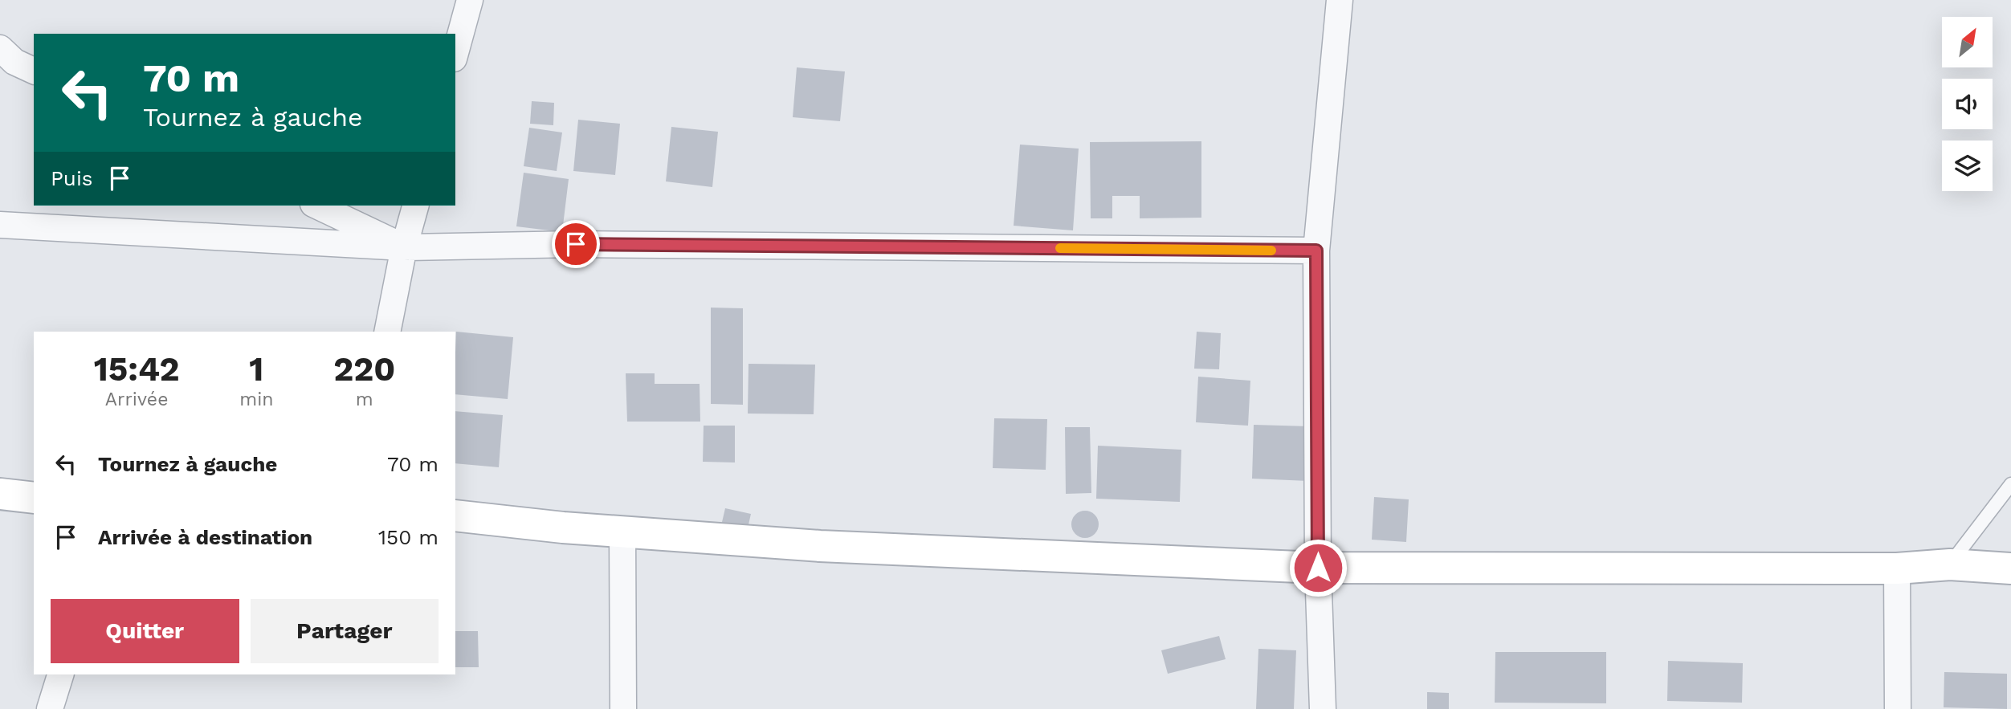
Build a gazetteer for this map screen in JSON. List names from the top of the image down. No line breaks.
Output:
{"north":"top right","page":{"turn":["70 m","Tournez à gauche"],"then":"Puis","eta":["15:42","Arrivée","1","min","220","m"],"list":[{"name":"Tournez à gauche","value":"70 m"},{"name":"Arrivée à destination","value":"150 m"}],"buttons":["Quitter","Partager"]}}
